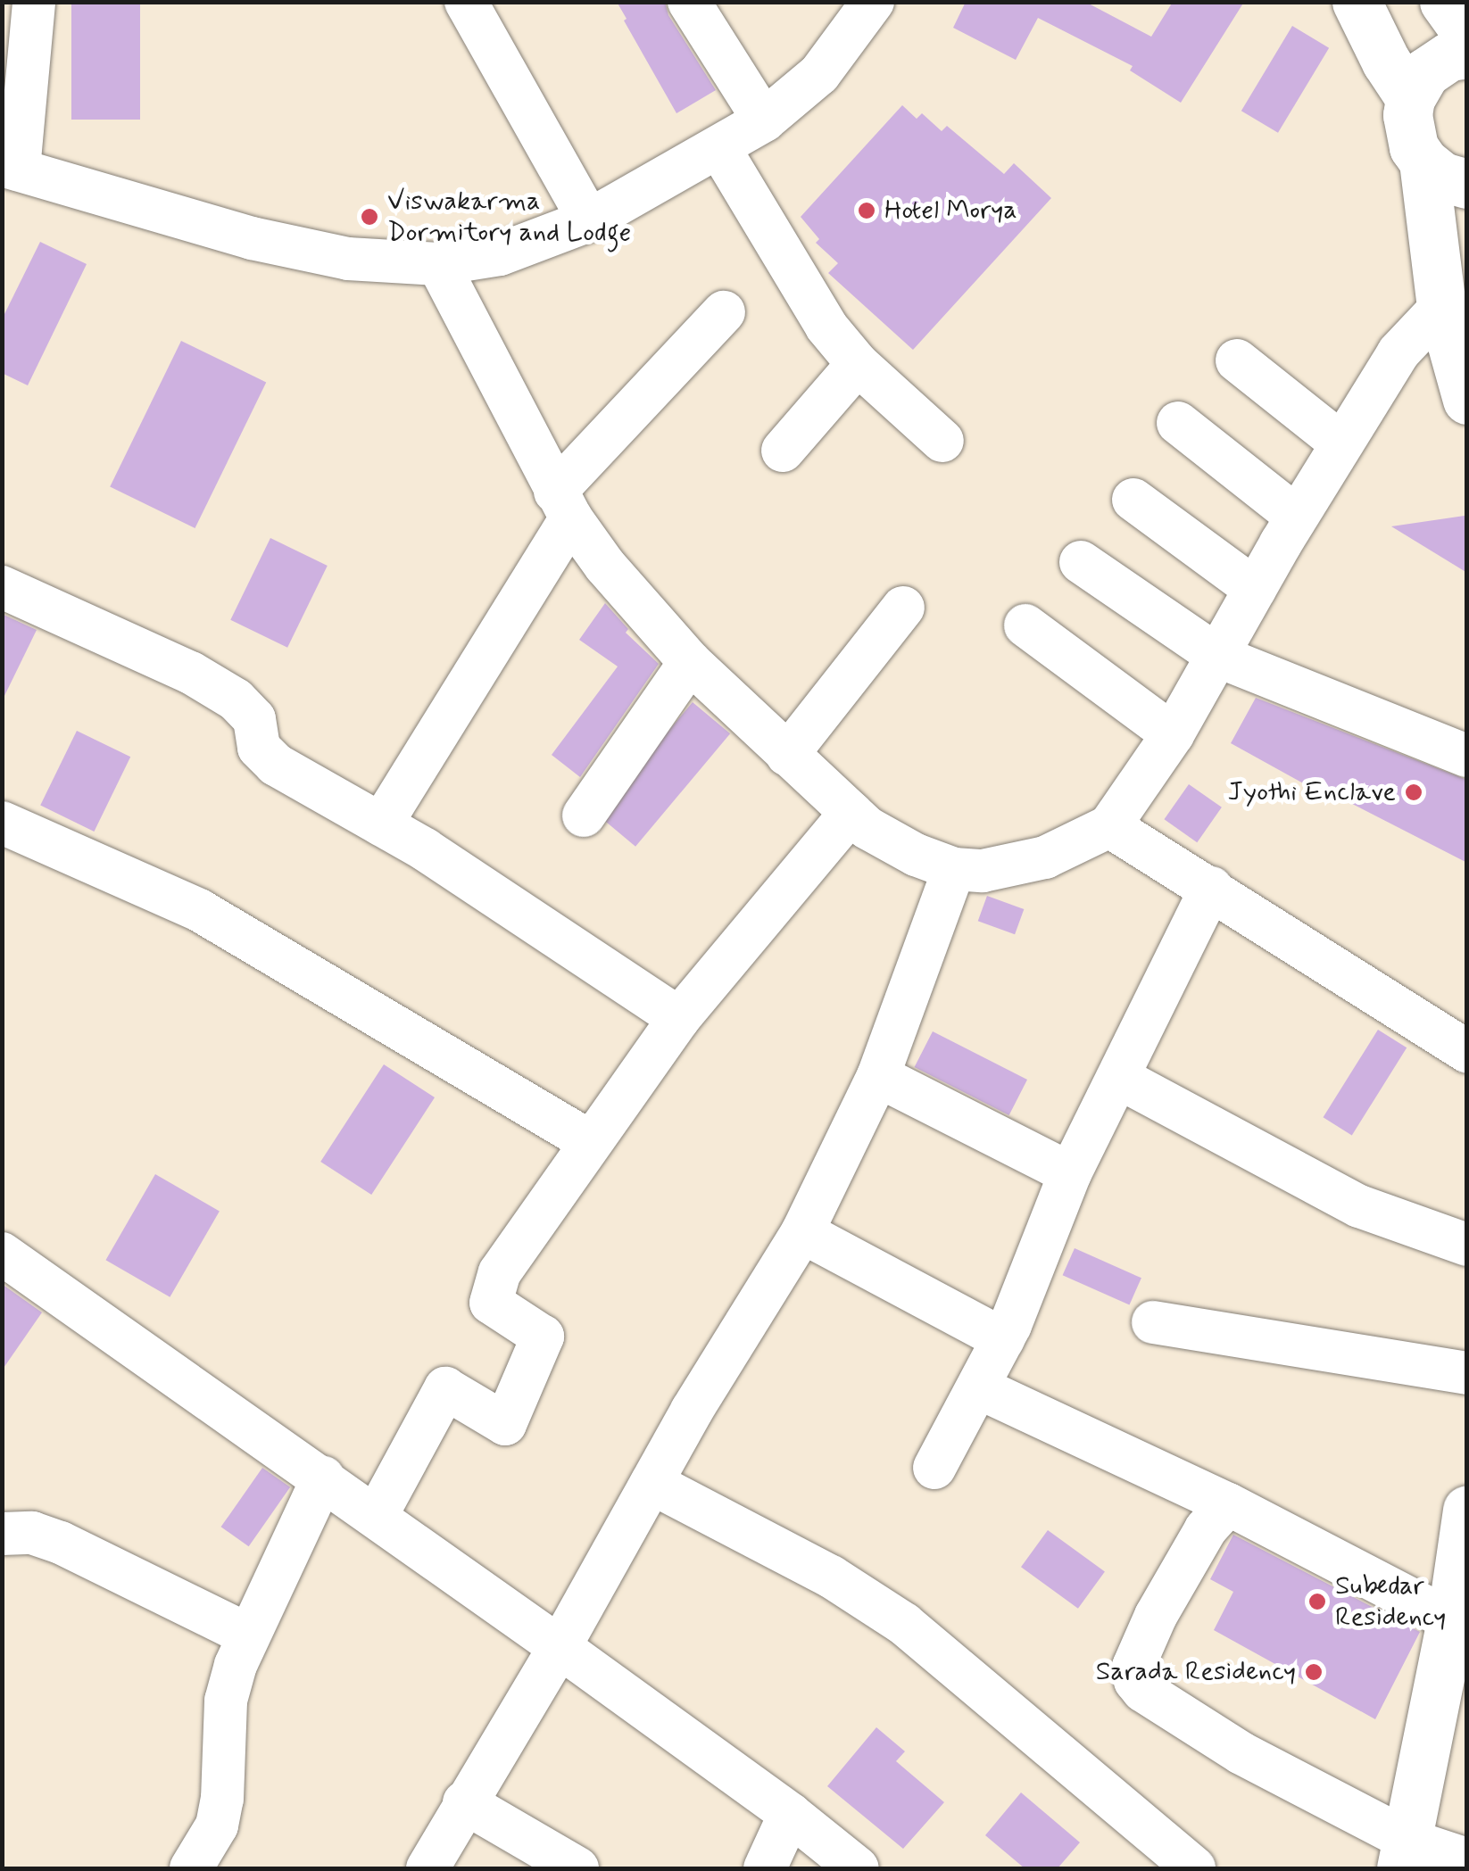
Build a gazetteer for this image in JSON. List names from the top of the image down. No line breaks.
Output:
{"places":["Hotel Morya","Viswakarma Dormitory and Lodge","Jyothi Enclave","Subedar Residency","Sarada Residency"]}
